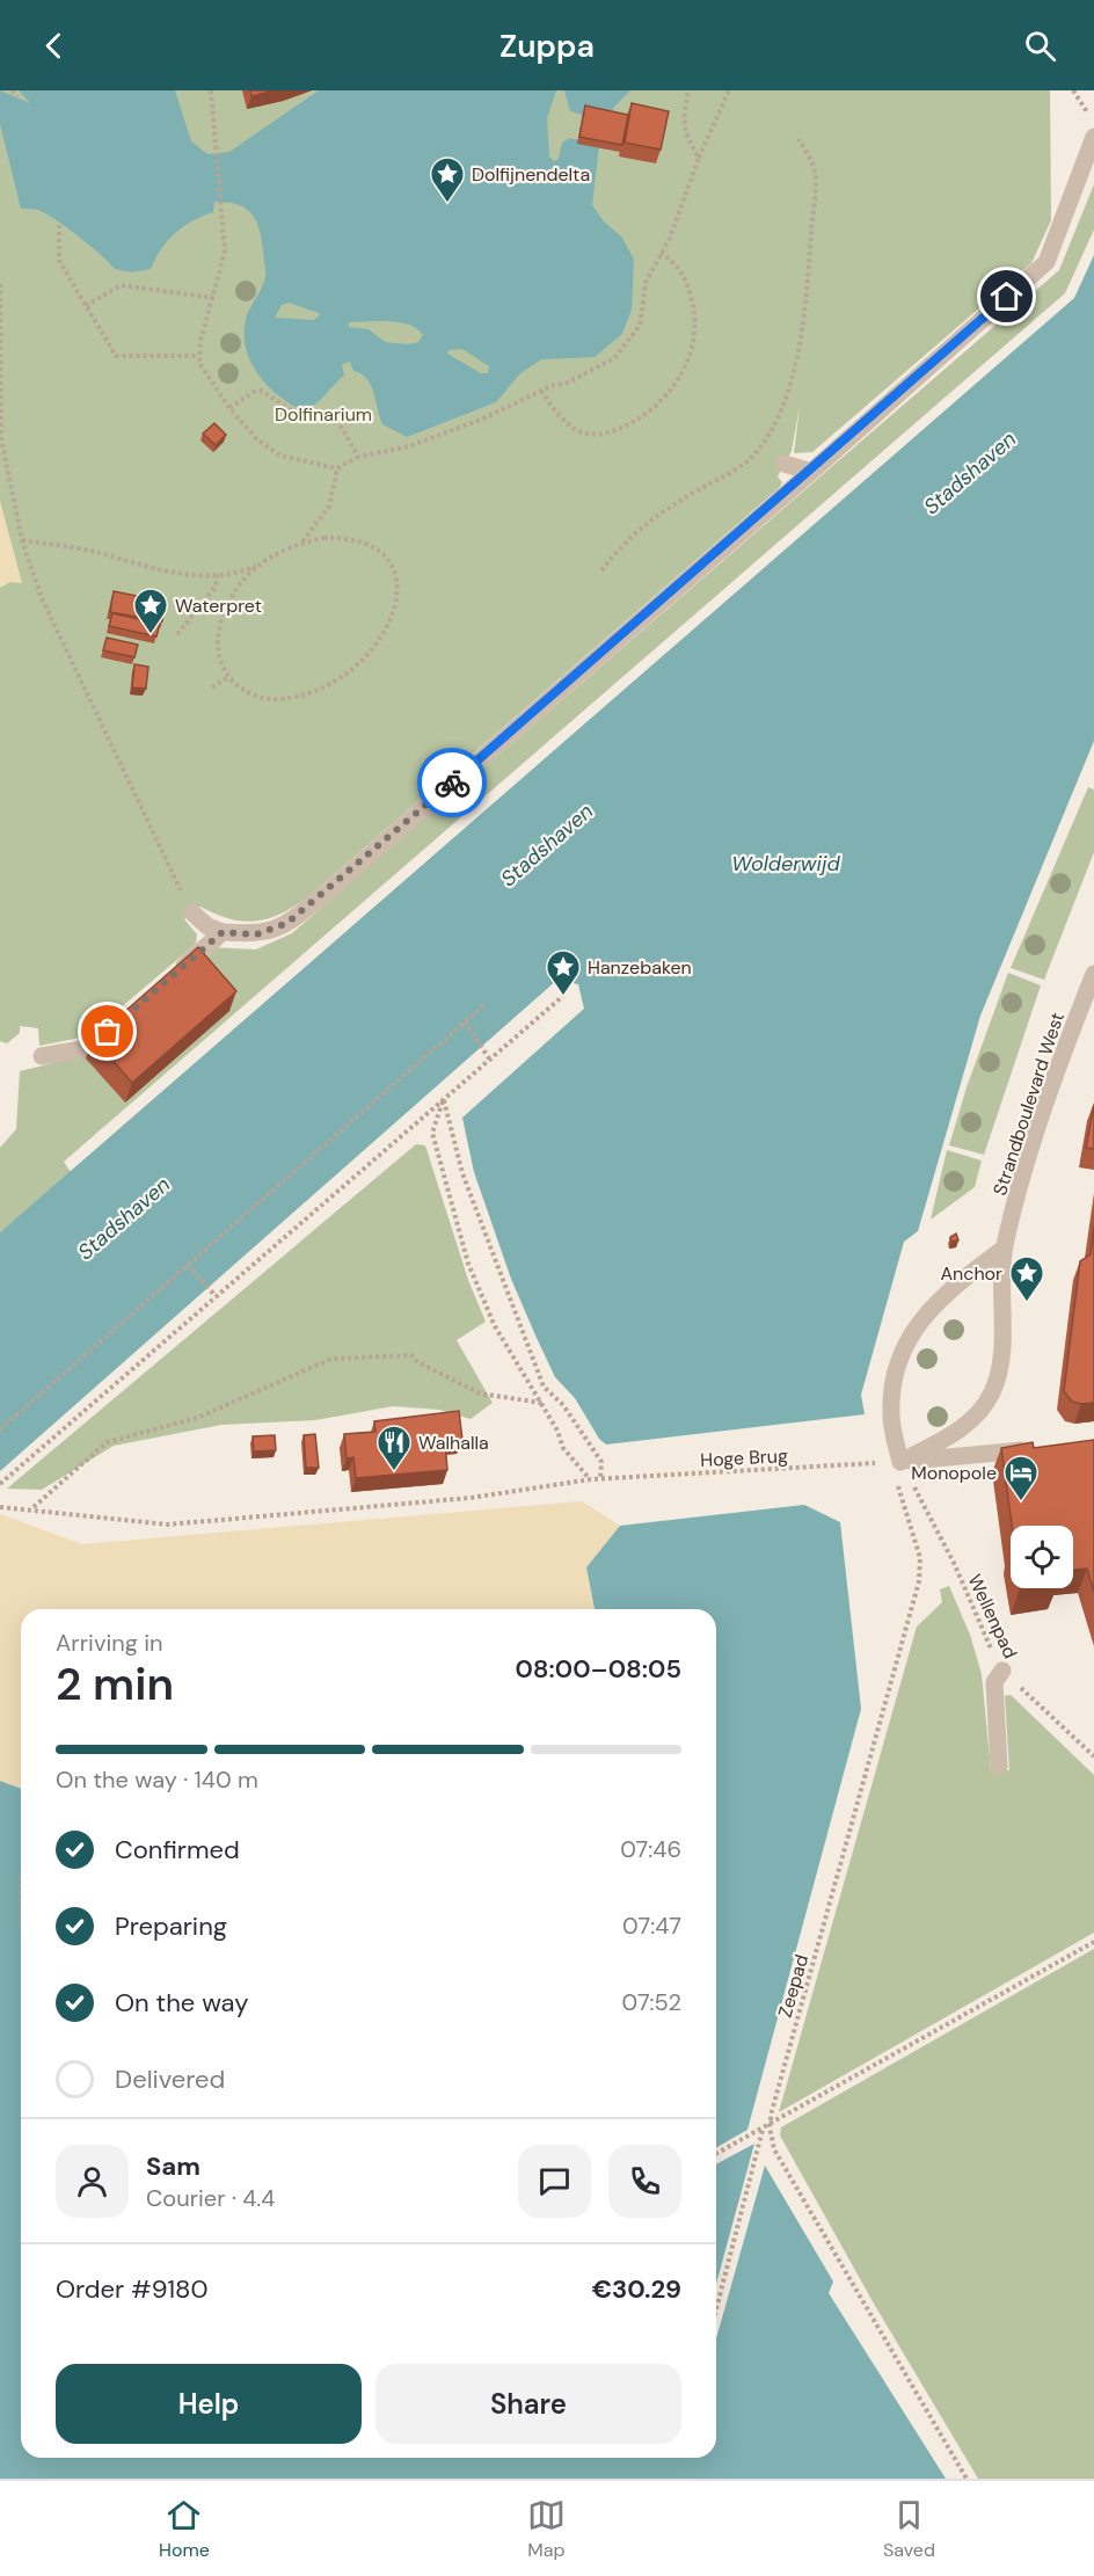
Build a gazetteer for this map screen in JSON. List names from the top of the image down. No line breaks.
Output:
{"streets":{"street":["Strandboulevard West"],"path":["Hoge Brug","Wellenpad","Zeepad"]},"crossings":[["Strandboulevard West","Wellenpad"],["Strandboulevard West","Zeepad"],["Wellenpad","Zeepad"]],"water":["Stadshaven","Wolderwijd"],"parks":["Dolfinarium"],"places":{"place":["Dolfijnendelta","Waterpret","Hanzebaken","Anchor"],"restaurant":["Walhalla"],"hotel":["Monopole"]},"page":{"header":"Zuppa","heading":["2 min","Arriving in","08:00–08:05"],"panel":["Sam","Courier · 4.4","Order #9180","€30.29"],"bar":"On the way · 140 m","list":[["Confirmed","07:46"],["Preparing","07:47"],["On the way","07:52"],"Delivered"],"buttons":["Help","Share"],"tabs":["Home","Map","Saved"]}}
